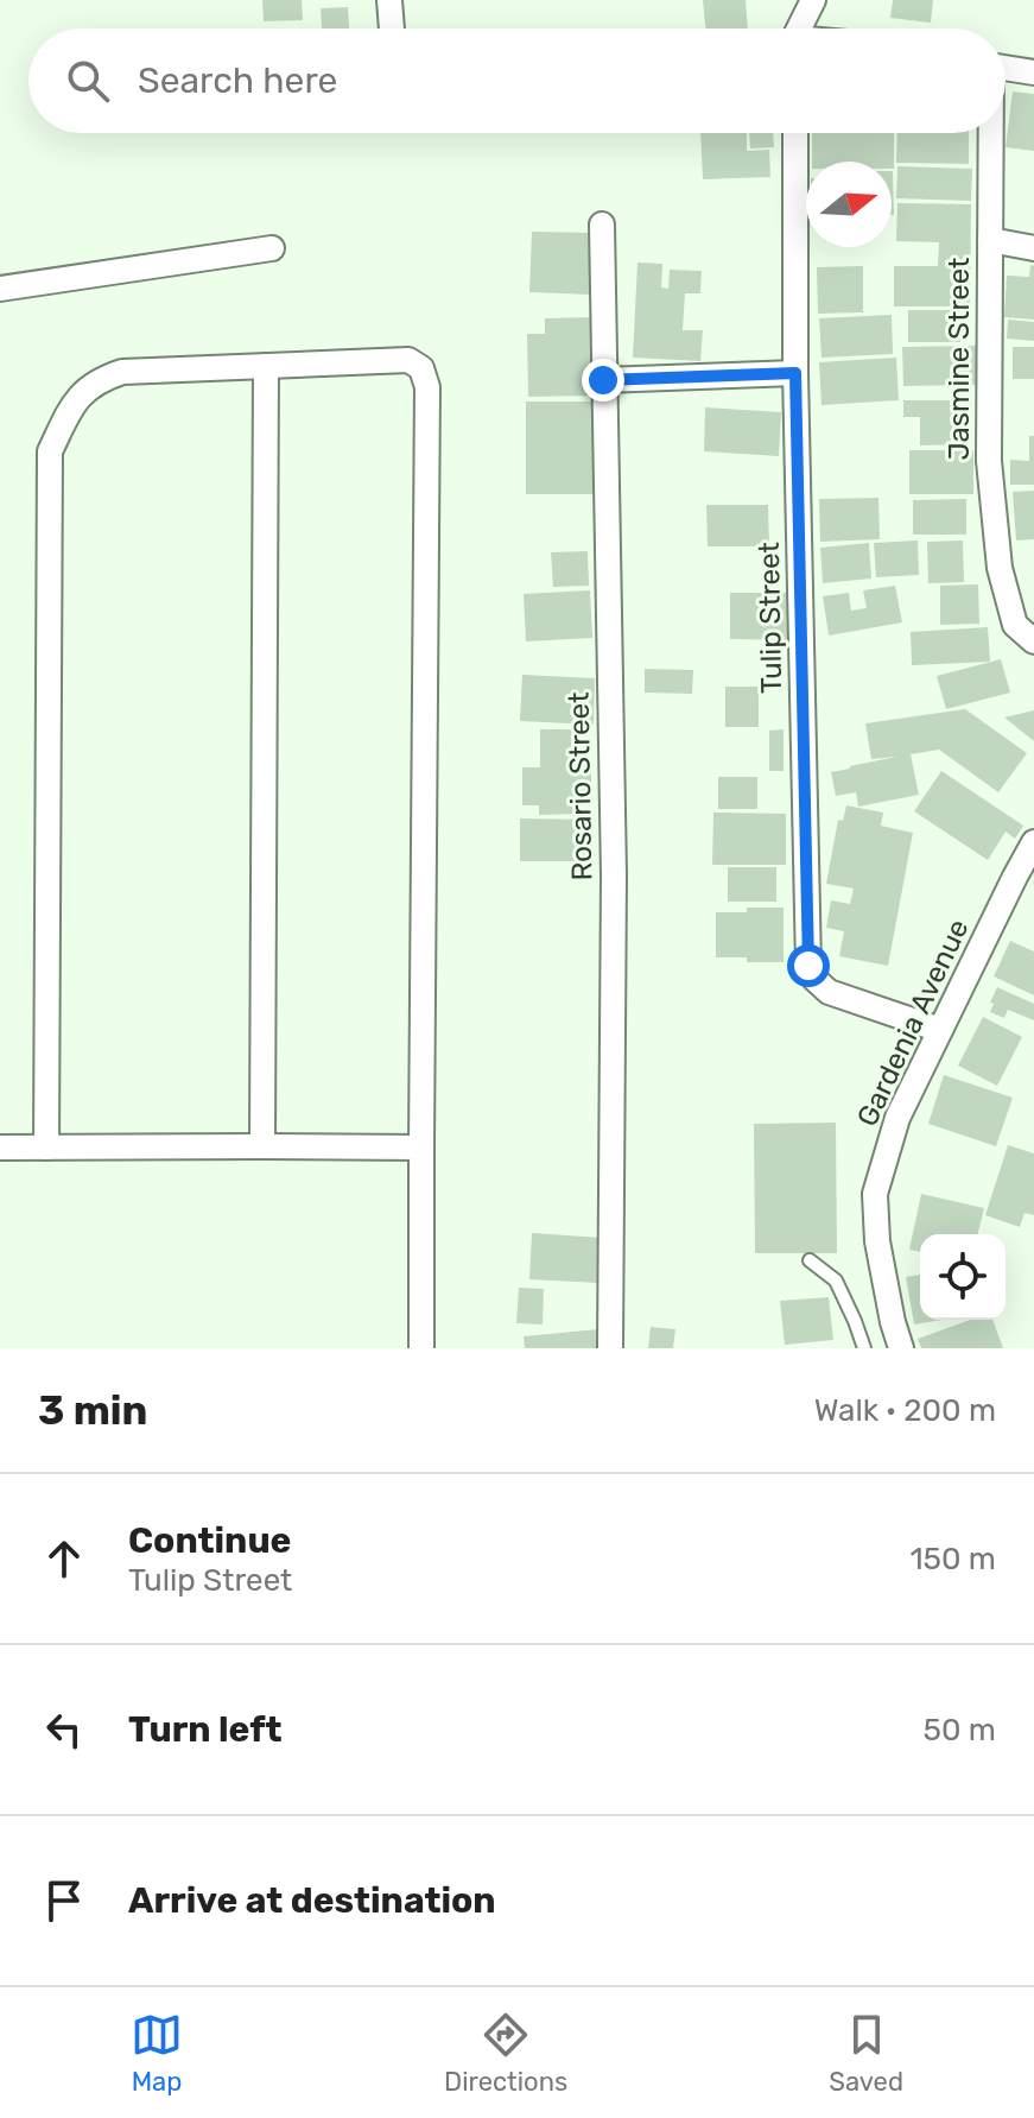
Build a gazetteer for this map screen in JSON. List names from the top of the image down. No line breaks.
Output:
{"streets":{"street":["Jasmine Street","Tulip Street","Rosario Street","Gardenia Avenue"]},"crossings":[["Tulip Street","Gardenia Avenue"]],"north":"right","page":{"search":"Search here","heading":["3 min","Walk · 200 m"],"list":[["Continue","Tulip Street","150 m"],["Turn left","50 m"],"Arrive at destination"],"nav":["Map","Directions","Saved"]}}
